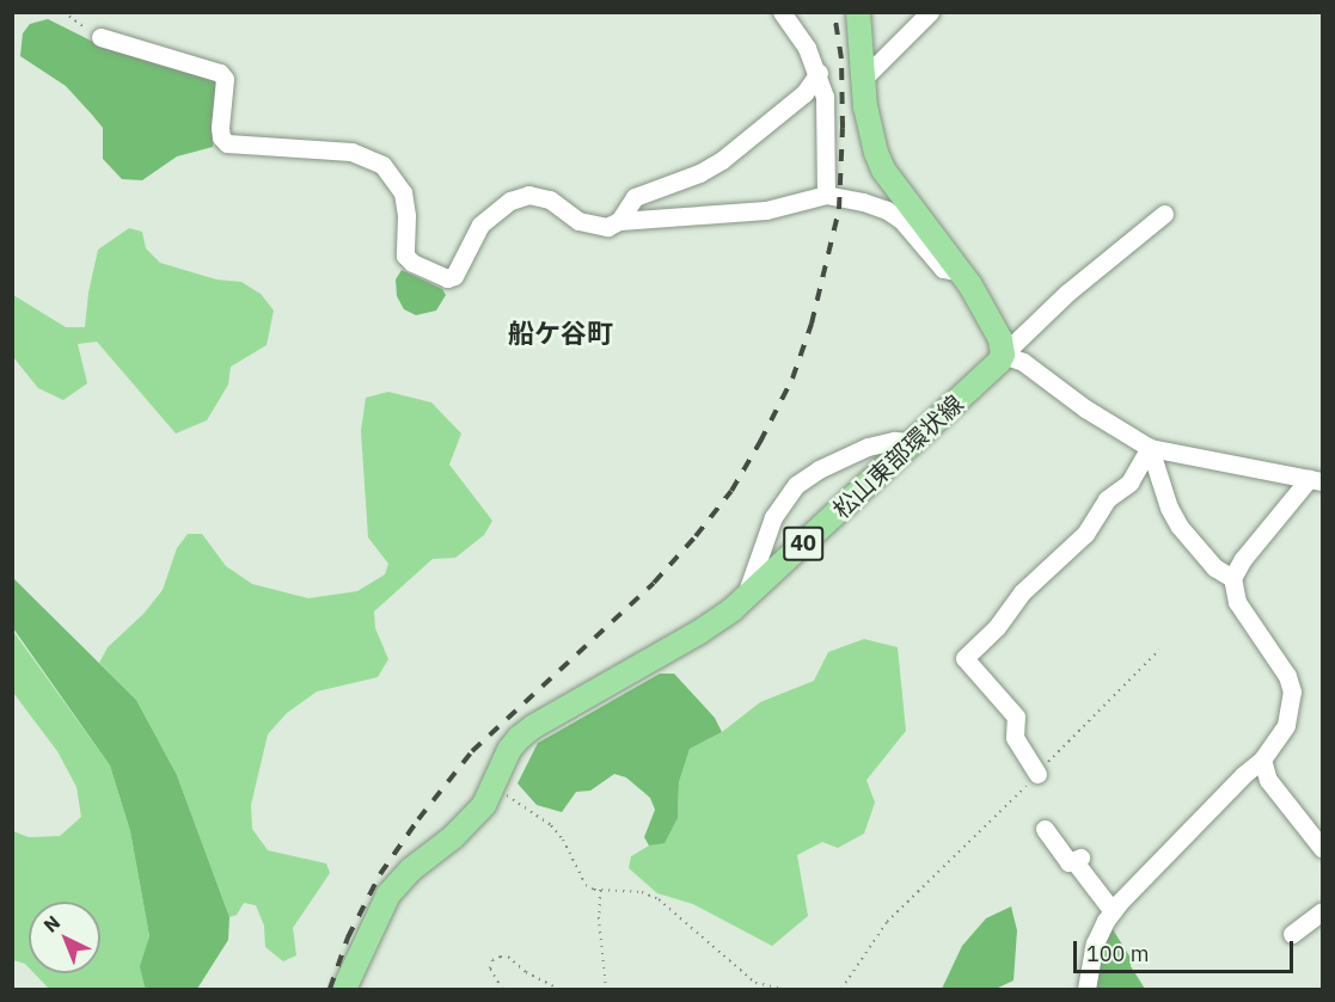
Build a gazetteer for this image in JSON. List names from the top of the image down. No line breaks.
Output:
{"streets":{"main road":["松山東部環状線","40"]},"districts":["船ケ谷町"],"scale_bar":"100 m","north":"top left"}
